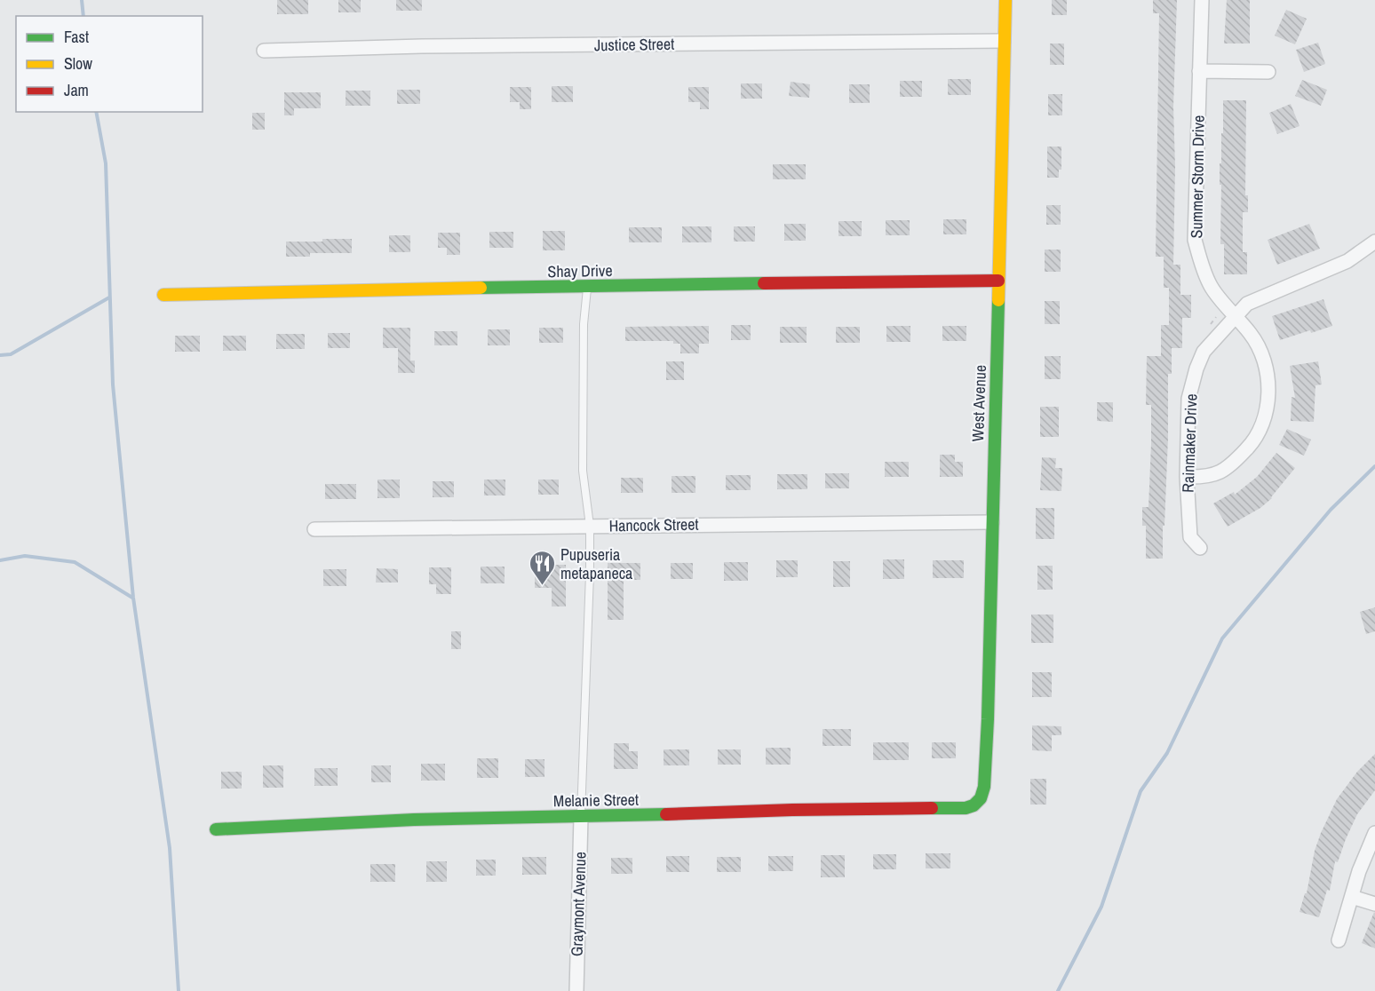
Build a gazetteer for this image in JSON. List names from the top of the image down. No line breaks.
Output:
{"streets":{"street":["Justice Street","Summer Storm Drive","Shay Drive","West Avenue","Rainmaker Drive","Hancock Street","Melanie Street","Graymont Avenue"]},"crossings":[["Justice Street","West Avenue"],["Summer Storm Drive","Rainmaker Drive"],["Shay Drive","West Avenue"],["West Avenue","Hancock Street"],["West Avenue","Melanie Street"],["Melanie Street","Graymont Avenue"]],"places":{"restaurant":["Pupuseria metapaneca"]},"legend":["Fast","Slow","Jam"]}
